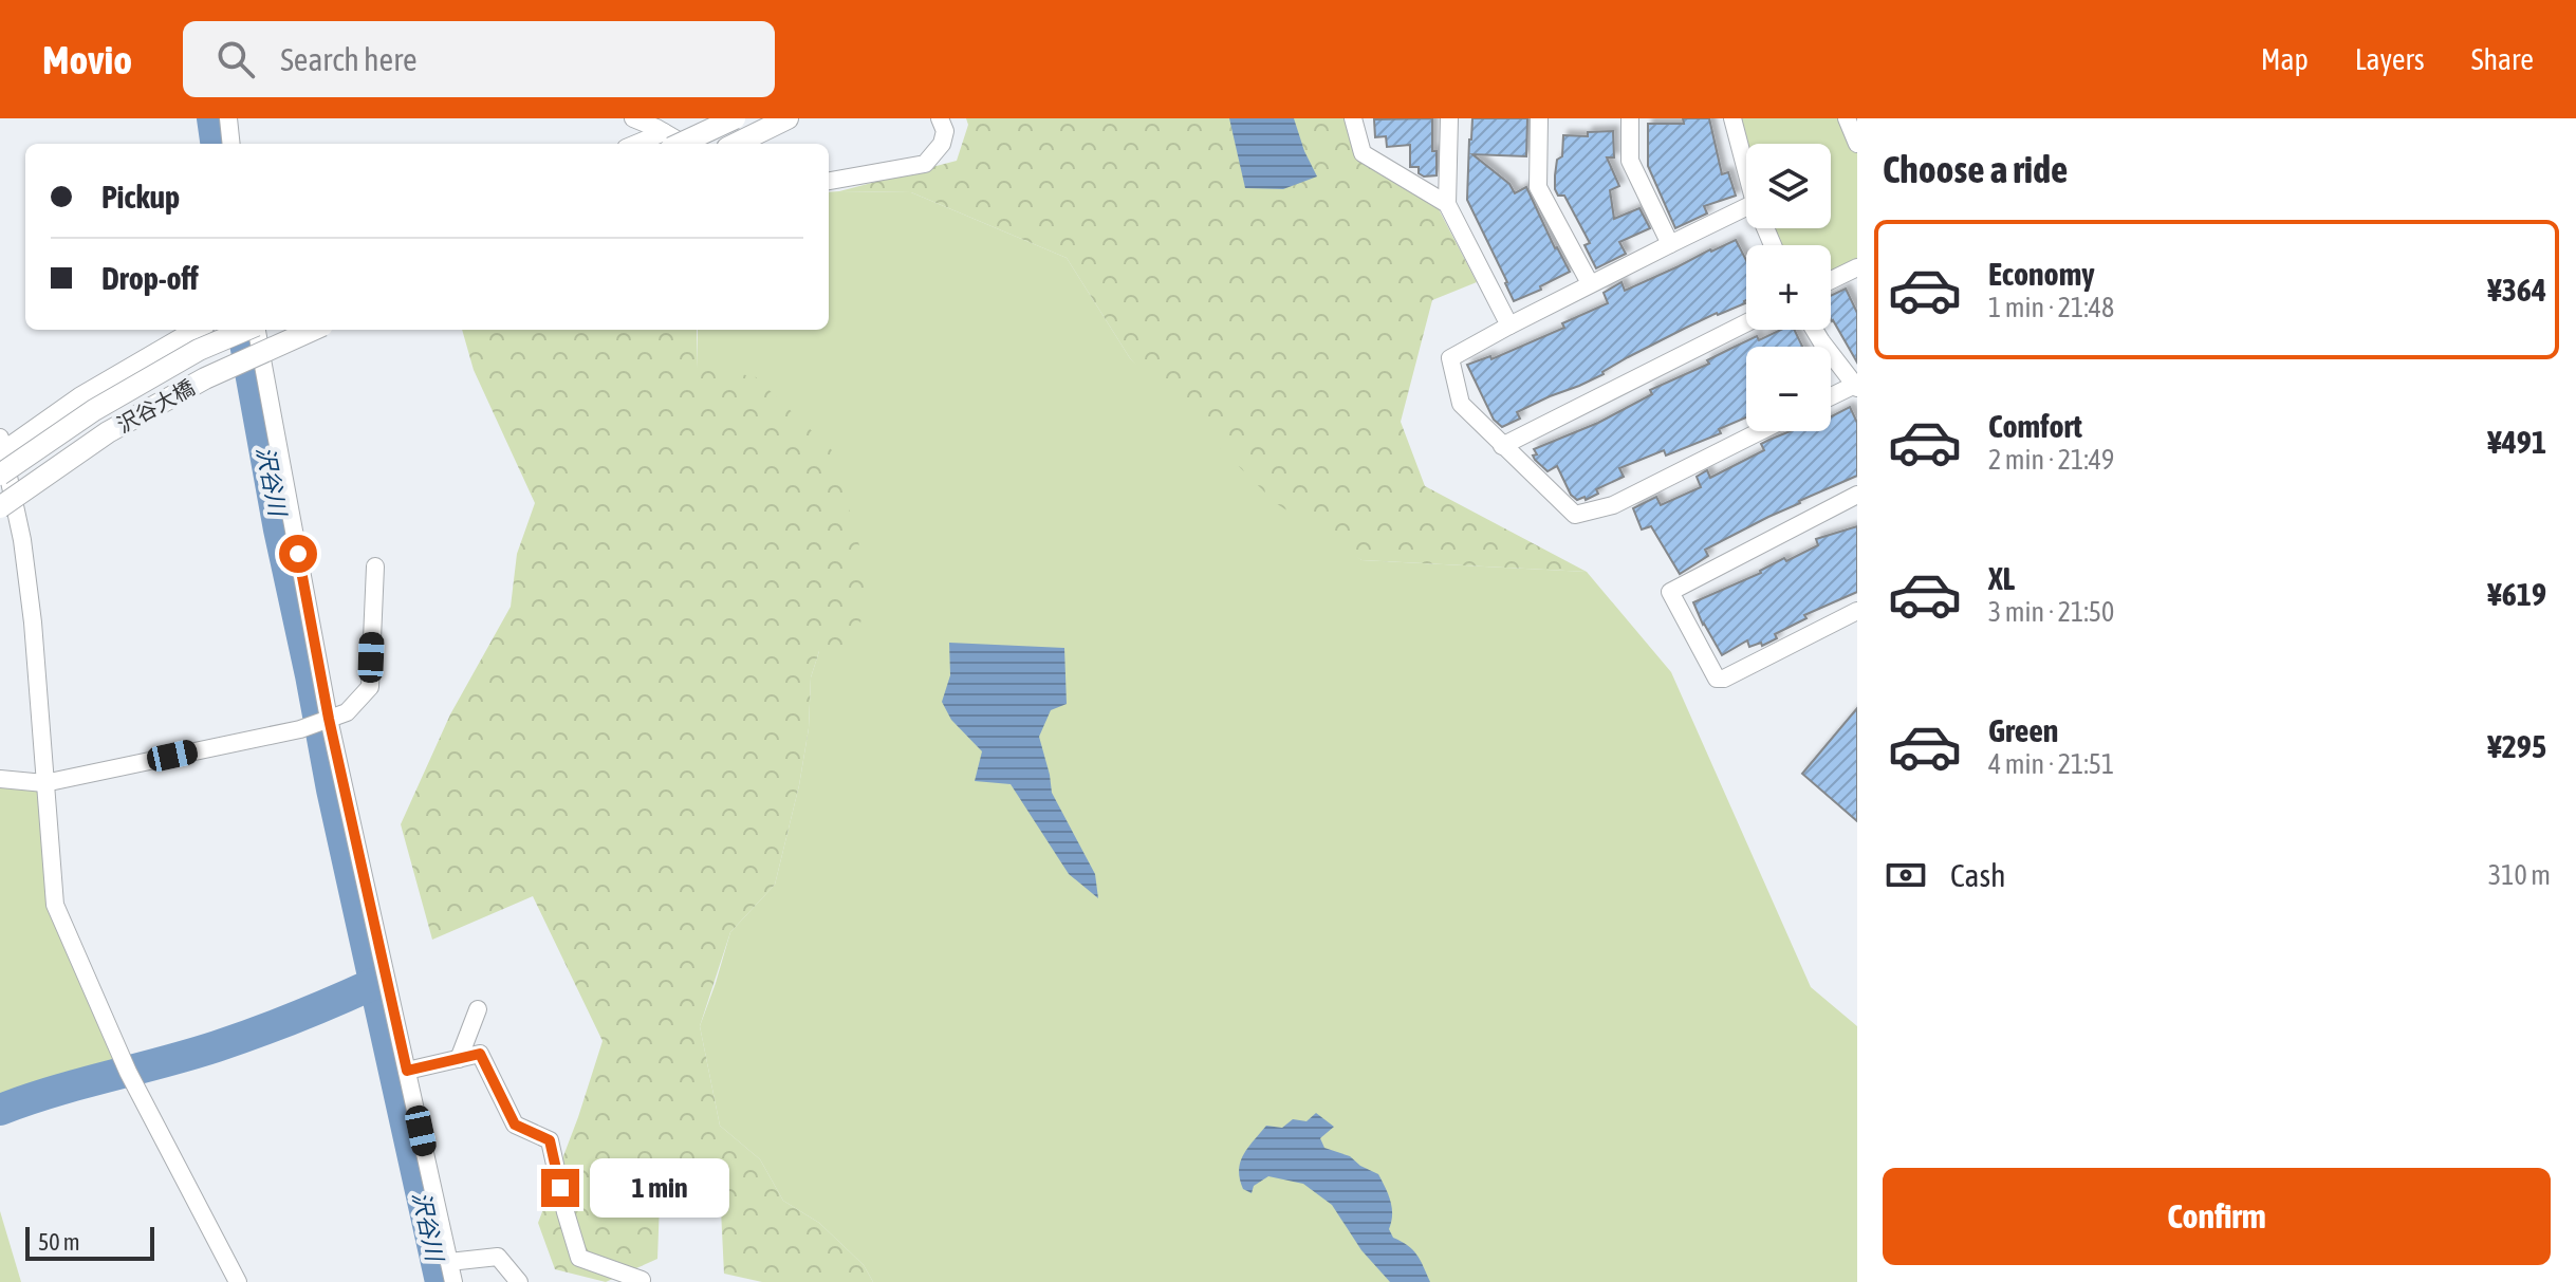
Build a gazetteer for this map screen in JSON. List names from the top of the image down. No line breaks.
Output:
{"streets":{"street":["沢谷大橋"]},"water":["沢谷川"],"scale_bar":"50 m","page":{"header":"Movio","search":"Search here","nav":["Map","Layers","Share"],"heading":"Choose a ride","map_buttons":["+","−"],"banner":["Pickup","Drop-off"],"list":[{"name":"Economy","note":"1 min · 21:48","value":"¥364"},{"name":"Comfort","note":"2 min · 21:49","value":"¥491"},{"name":"XL","note":"3 min · 21:50","value":"¥619"},{"name":"Green","note":"4 min · 21:51","value":"¥295"}],"pay":["Cash","310 m"],"buttons":"Confirm","bubble":"1 min","scale":"50 m"}}
